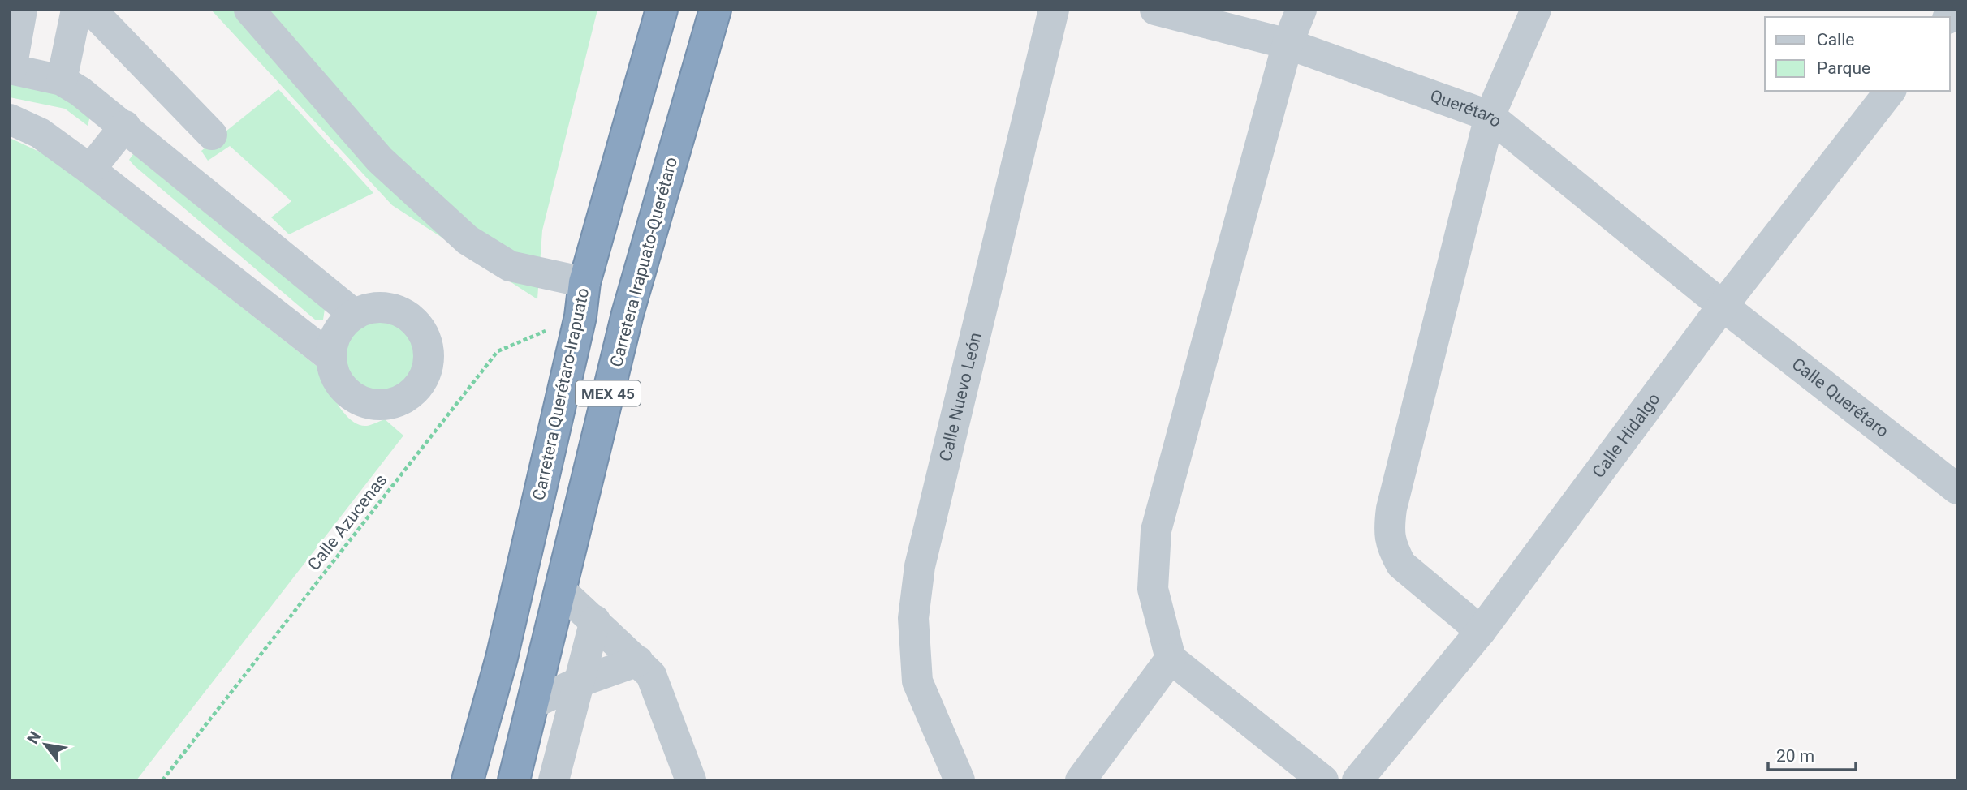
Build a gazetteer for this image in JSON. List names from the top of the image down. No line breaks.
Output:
{"streets":{"highway":["Carretera Irapuato-Querétaro","MEX 45","Carretera Querétaro-Irapuato"],"street":["Querétaro","Calle Nuevo León","Calle Querétaro","Calle Hidalgo"],"path":["Calle Azucenas"]},"crossings":[["Querétaro","Calle Querétaro"],["Querétaro","Calle Hidalgo"],["Carretera Querétaro-Irapuato","Calle Azucenas"],["Calle Querétaro","Calle Hidalgo"]],"legend":["Calle","Parque"],"scale_bar":"20 m","north":"top left"}
